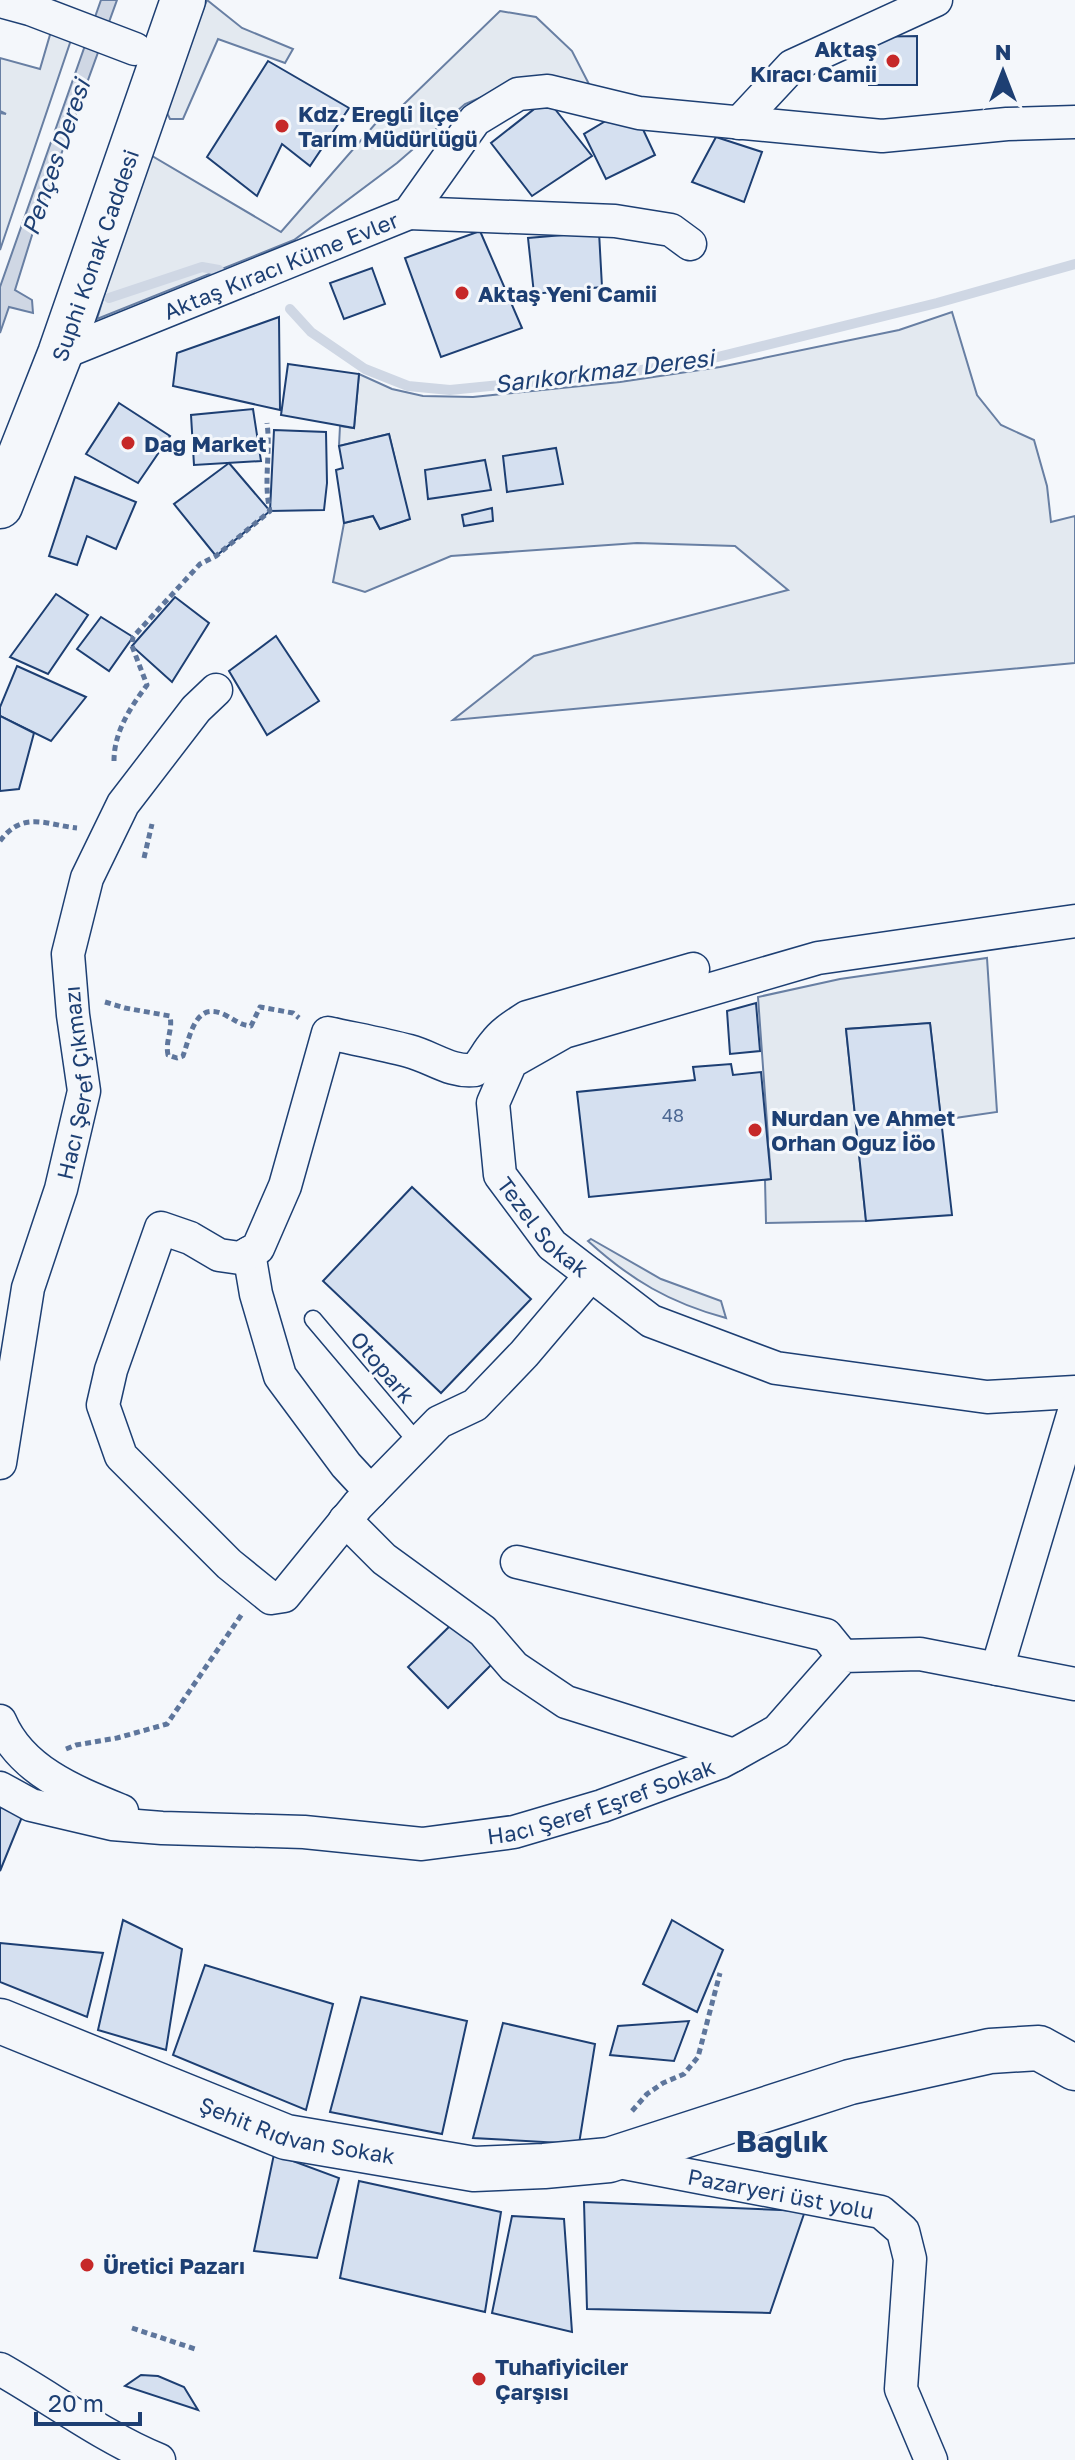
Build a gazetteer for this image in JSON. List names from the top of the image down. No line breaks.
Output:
{"streets":{"street":["Suphi Konak Caddesi","Aktaş Kıracı Küme Evler","Hacı Şeref Çıkmazı","Tezel Sokak","Hacı Şeref Eşref Sokak","Şehit Rıdvan Sokak","Pazaryeri üst yolu"],"lane":["Otopark"]},"crossings":[["Suphi Konak Caddesi","Aktaş Kıracı Küme Evler"],["Şehit Rıdvan Sokak","Pazaryeri üst yolu"]],"districts":["Bağlık"],"water":["Pençes Deresi","Sarıkorkmaz Deresi"],"places":["Aktaş Kıracı Camii","Kdz. Ereğli İlçe Tarım Müdürlüğü","Aktaş Yeni Camii","Dağ Market","Nurdan ve Ahmet Orhan Oğuz İöo","Üretici Pazarı","Tuhafiyiciler Çarşısı"],"house_numbers":["48"],"scale_bar":"20 m","north":"top"}
